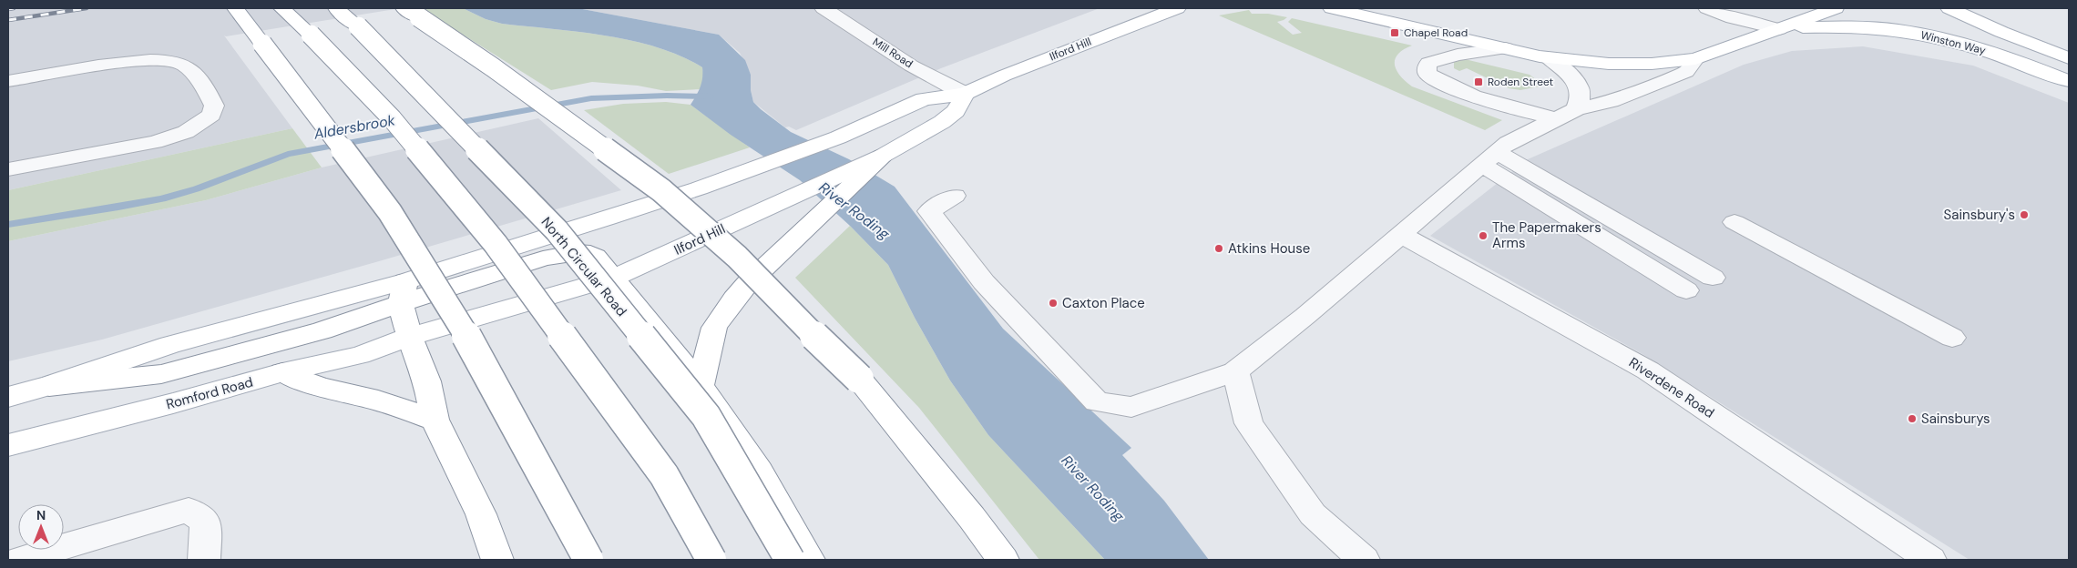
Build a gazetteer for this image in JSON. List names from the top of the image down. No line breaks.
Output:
{"streets":{"main road":["Winston Way","Ilford Hill","North Circular Road","Romford Road"],"street":["Mill Road","Riverdene Road"]},"crossings":[["Ilford Hill","Mill Road"],["Ilford Hill","Romford Road"]],"water":["Aldersbrook","River Roding"],"places":{"transit":["Chapel Road","Roden Street"],"other":["Sainsbury's","The Papermakers Arms","Atkins House","Caxton Place","Sainsburys"]},"north":"top"}
